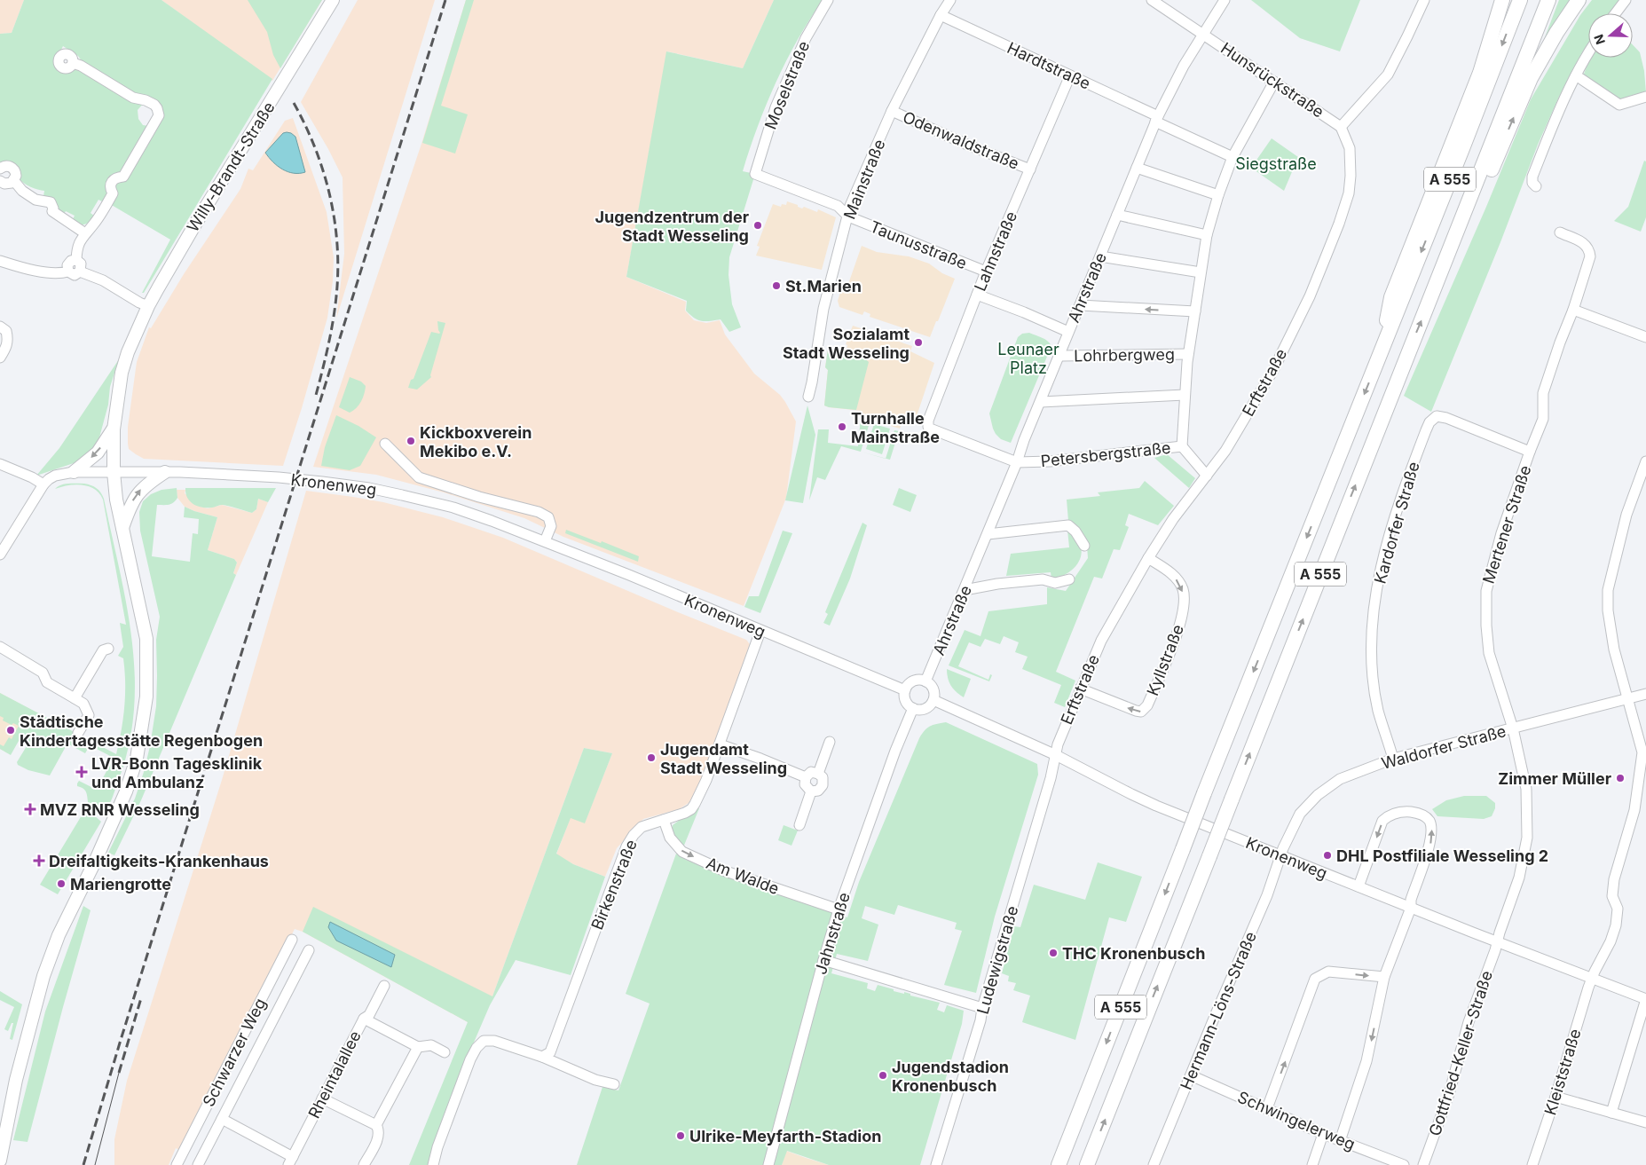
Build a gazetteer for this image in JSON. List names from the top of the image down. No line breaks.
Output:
{"streets":{"highway":["A 555"],"main road":["Willy-Brandt-Straße"],"street":["Hardtstraße","Hunsrückstraße","Moselstraße","Odenwaldstraße","Mainstraße","Taunusstraße","Lahnstraße","Ahrstraße","Lohrbergweg","Erftstraße","Petersbergstraße","Kronenweg","Kardorfer Straße","Mertener Straße","Kyllstraße","Waldorfer Straße","Am Walde","Birkenstraße","Jahnstraße","Ludewigstraße","Hermann-Löns-Straße","Schwarzer Weg","Gottfried-Keller-Straße","Kleiststraße","Rheintalallee","Schwingelerweg"]},"crossings":[["Hardtstraße","Mainstraße"],["Hardtstraße","Lahnstraße"],["Hardtstraße","Ahrstraße"],["Hunsrückstraße","Ahrstraße"],["Hunsrückstraße","Erftstraße"],["Moselstraße","Taunusstraße"],["Odenwaldstraße","Mainstraße"],["Odenwaldstraße","Lahnstraße"],["Willy-Brandt-Straße","Kronenweg"],["Mainstraße","Taunusstraße"],["Taunusstraße","Lahnstraße"],["Lahnstraße","Ahrstraße"],["Lahnstraße","Petersbergstraße"],["Ahrstraße","Lohrbergweg"],["Ahrstraße","Petersbergstraße"],["Ahrstraße","Kronenweg"],["Ahrstraße","Jahnstraße"],["Erftstraße","Petersbergstraße"],["Erftstraße","Kronenweg"],["Erftstraße","Kyllstraße"],["Erftstraße","Ludewigstraße"],["Kronenweg","Mertener Straße"],["Kronenweg","Waldorfer Straße"],["Kronenweg","Birkenstraße"],["Kronenweg","Jahnstraße"],["Kronenweg","Ludewigstraße"],["Kronenweg","Hermann-Löns-Straße"],["Kronenweg","Gottfried-Keller-Straße"],["Kronenweg","Kleiststraße"],["Kardorfer Straße","Mertener Straße"],["Kardorfer Straße","Waldorfer Straße"],["Mertener Straße","Waldorfer Straße"],["Mertener Straße","Gottfried-Keller-Straße"],["Waldorfer Straße","Hermann-Löns-Straße"],["Waldorfer Straße","Kleiststraße"],["Am Walde","Birkenstraße"],["Am Walde","Jahnstraße"],["Hermann-Löns-Straße","Schwingelerweg"]],"one_way":["Am Walde"],"parks":["Siegstraße","Leunaer Platz"],"places":{"other":["Jugendzentrum der Stadt Wesseling","St.Marien","Sozialamt Stadt Wesseling","Turnhalle Mainstraße","Kickboxverein Mekibo e.V.","Städtische Kindertagesstätte Regenbogen","Jugendamt Stadt Wesseling","Zimmer Müller","DHL Postfiliale Wesseling 2","Mariengrotte","THC Kronenbusch","Jugendstadion Kronenbusch","Ulrike-Meyfarth-Stadion"],"health":["LVR-Bonn Tagesklinik und Ambulanz","MVZ RNR Wesseling","Dreifaltigkeits-Krankenhaus"]},"north":"left"}
